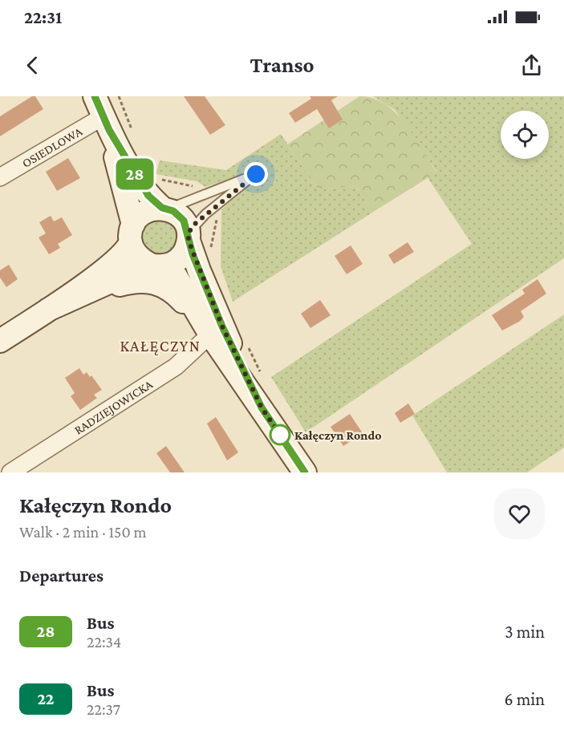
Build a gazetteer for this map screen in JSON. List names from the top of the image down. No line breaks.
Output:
{"streets":{"street":["OSIEDLOWA","RADZIEJOWICKA"]},"districts":["KAŁĘCZYN"],"places":["Kałęczyn Rondo"],"lines":["bus line 28"],"page":{"status":"22:31","header":"Transo","on_map":"28","heading":[["Kałęczyn Rondo","Walk · 2 min · 150 m"],"Departures"],"list":[{"mark":"28","name":"Bus","note":"22:34","value":"3 min"},{"mark":"22","name":"Bus","note":"22:37","value":"6 min"}]}}
